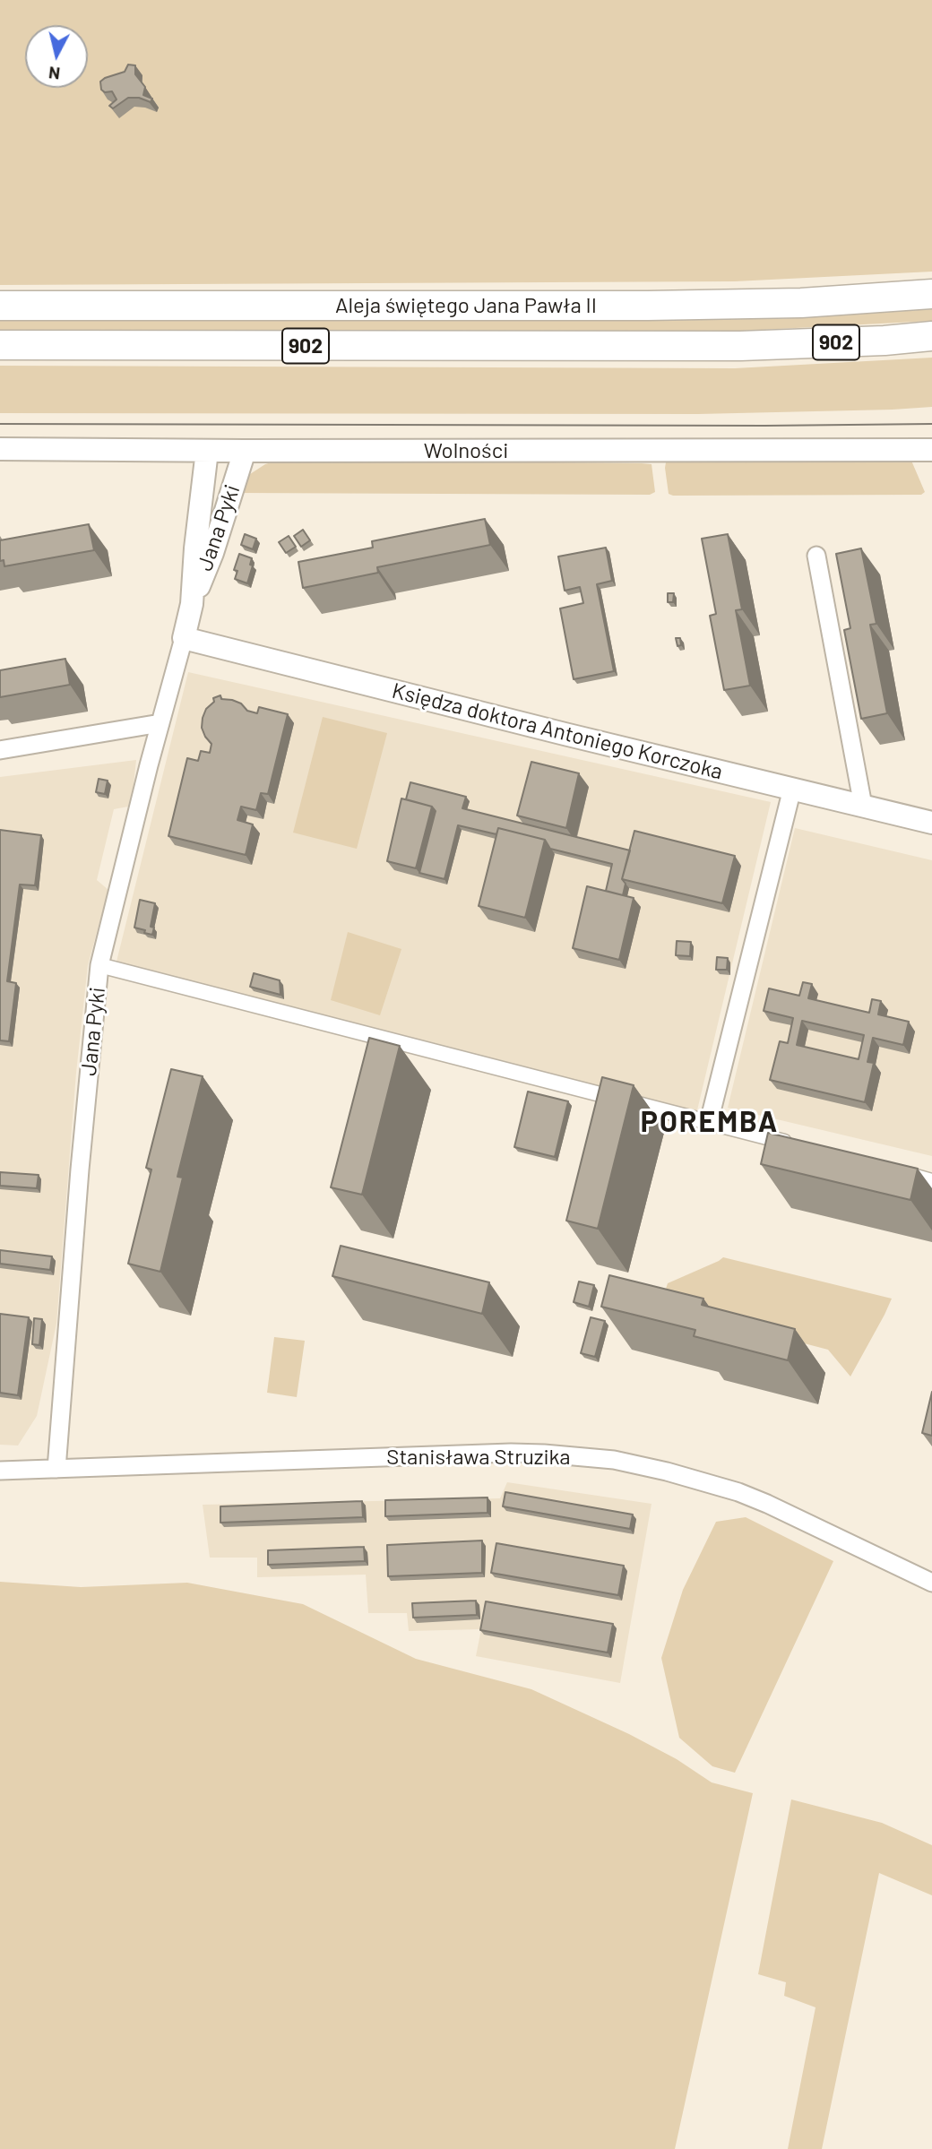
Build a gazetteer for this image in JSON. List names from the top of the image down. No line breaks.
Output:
{"streets":{"main road":["Aleja świętego Jana Pawła II","902"],"street":["Wolności","Jana Pyki","Księdza doktora Antoniego Korczoka","Stanisława Struzika"]},"crossings":[["Wolności","Jana Pyki"],["Jana Pyki","Księdza doktora Antoniego Korczoka"],["Jana Pyki","Stanisława Struzika"]],"districts":["POREMBA"],"north":"bottom"}
